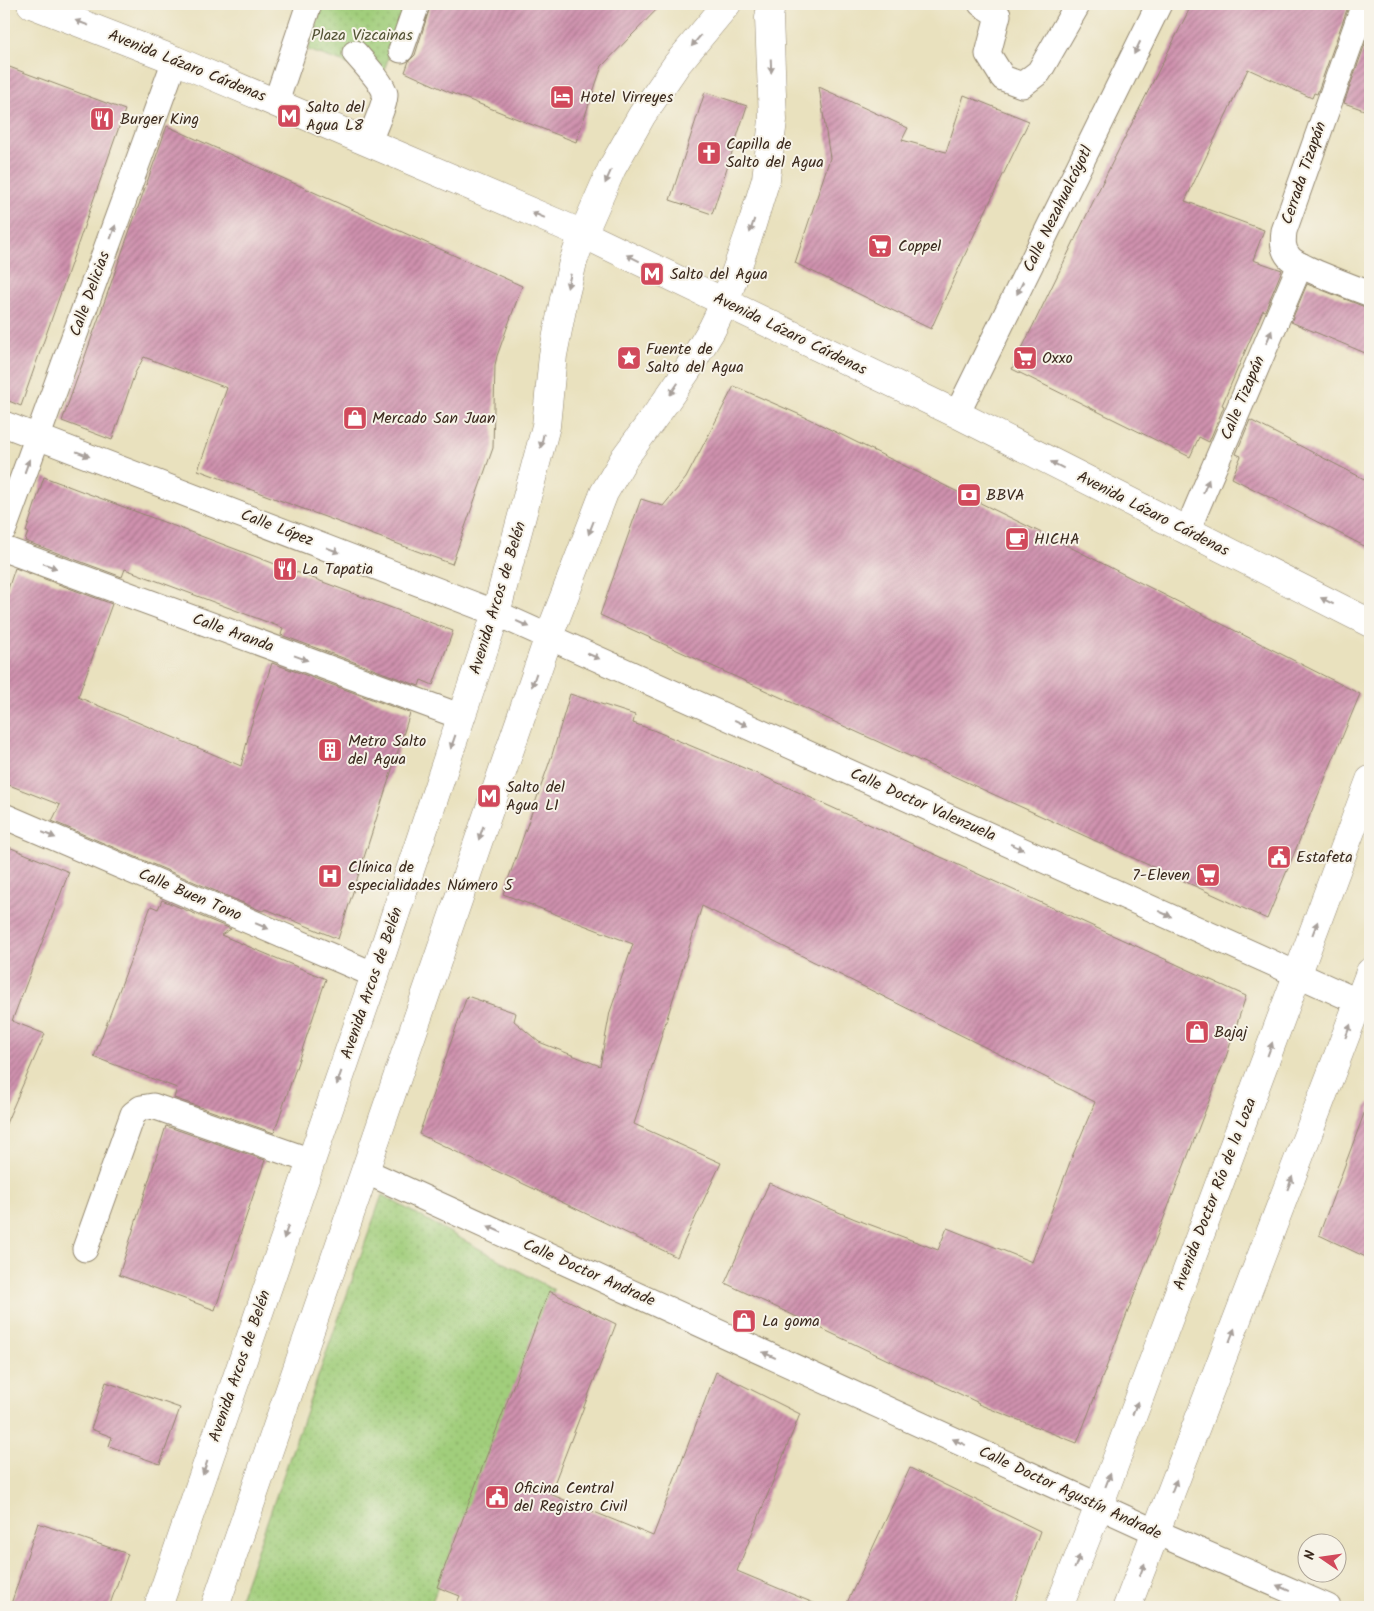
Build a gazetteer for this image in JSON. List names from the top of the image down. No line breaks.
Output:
{"streets":{"main road":["Avenida Lázaro Cárdenas","Avenida Arcos de Belén","Avenida Doctor Río de la Loza"],"street":["Cerrada Tizapán","Calle Nezahualcóyotl","Calle Delicias","Calle Tizapán","Calle López","Calle Aranda","Calle Doctor Valenzuela","Calle Buen Tono","Calle Doctor Andrade","Calle Doctor Agustín Andrade"]},"crossings":[["Avenida Lázaro Cárdenas","Calle Nezahualcóyotl"],["Avenida Lázaro Cárdenas","Calle Delicias"],["Avenida Lázaro Cárdenas","Calle Tizapán"],["Avenida Lázaro Cárdenas","Avenida Arcos de Belén"],["Cerrada Tizapán","Calle Tizapán"],["Calle Delicias","Calle López"],["Calle López","Avenida Arcos de Belén"],["Calle López","Calle Doctor Valenzuela"],["Avenida Arcos de Belén","Calle Aranda"],["Avenida Arcos de Belén","Calle Buen Tono"],["Calle Doctor Valenzuela","Avenida Doctor Río de la Loza"],["Avenida Doctor Río de la Loza","Calle Doctor Agustín Andrade"],["Calle Doctor Andrade","Calle Doctor Agustín Andrade"]],"one_way":["Avenida Lázaro Cárdenas","Calle Nezahualcóyotl","Calle Delicias","Calle Tizapán","Calle López","Calle Aranda","Calle Doctor Valenzuela","Calle Buen Tono","Calle Doctor Andrade","Calle Doctor Agustín Andrade"],"parks":["Plaza Vizcainas"],"places":{"hotel":["Hotel Virreyes"],"metro station":["Salto del Agua L8","Salto del Agua","Salto del Agua L1"],"restaurant":["Burger King","La Tapatia"],"church":["Capilla de Salto del Agua"],"supermarket":["Coppel","Oxxo","7-Eleven"],"place":["Fuente de Salto del Agua"],"shop":["Mercado San Juan","Bajaj","La goma"],"bank":["BBVA"],"cafe":["HICHA"],"building":["Metro Salto del Agua"],"public building":["Estafeta","Oficina Central del Registro Civil"],"hospital":["Clínica de especialidades Número 5"]},"north":"left"}
